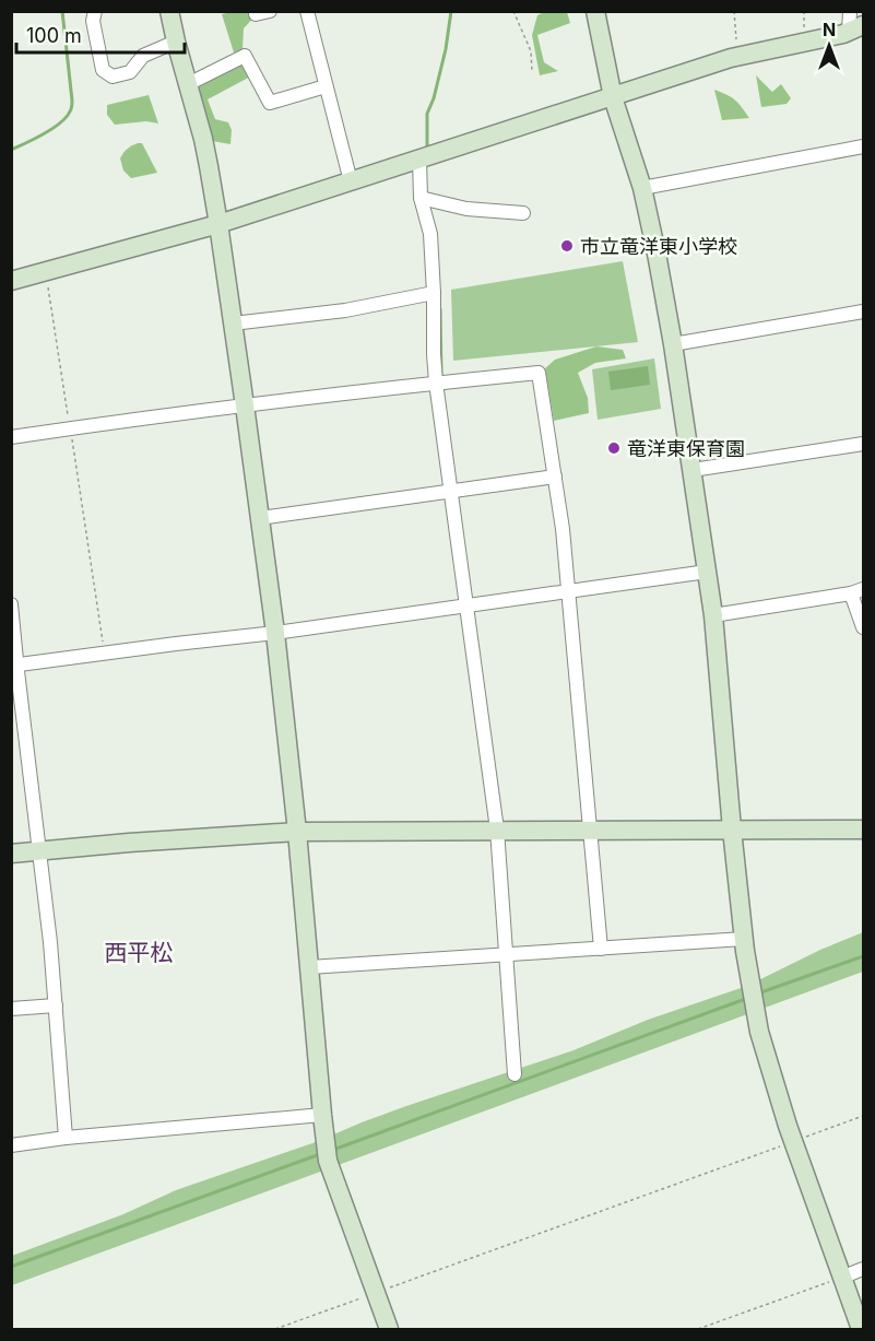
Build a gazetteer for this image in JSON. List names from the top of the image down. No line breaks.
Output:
{"districts":["西平松"],"places":["市立竜洋東小学校","竜洋東保育園"],"scale_bar":"100 m","north":"top"}
